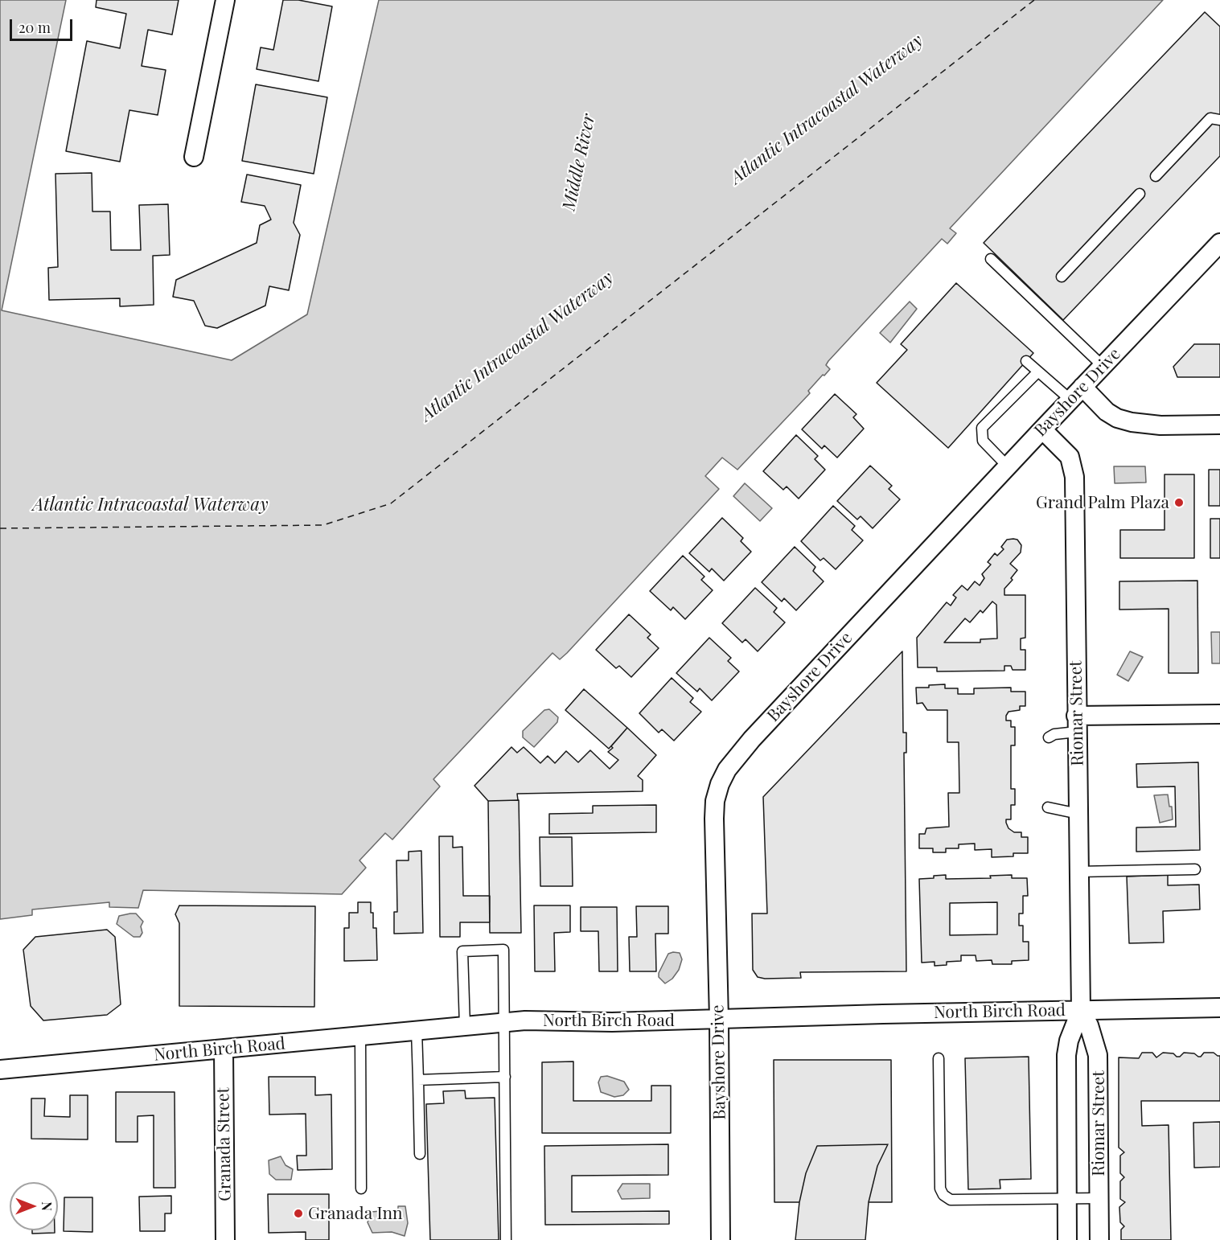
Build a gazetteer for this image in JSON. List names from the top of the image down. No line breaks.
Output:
{"streets":{"street":["Bayshore Drive","Riomar Street","North Birch Road","Granada Street"]},"crossings":[["Bayshore Drive","Riomar Street"],["Bayshore Drive","North Birch Road"],["Riomar Street","North Birch Road"],["North Birch Road","Granada Street"]],"water":["Atlantic Intracoastal Waterway","Middle River"],"places":["Grand Palm Plaza","Granada Inn"],"scale_bar":"20 m","north":"right"}
